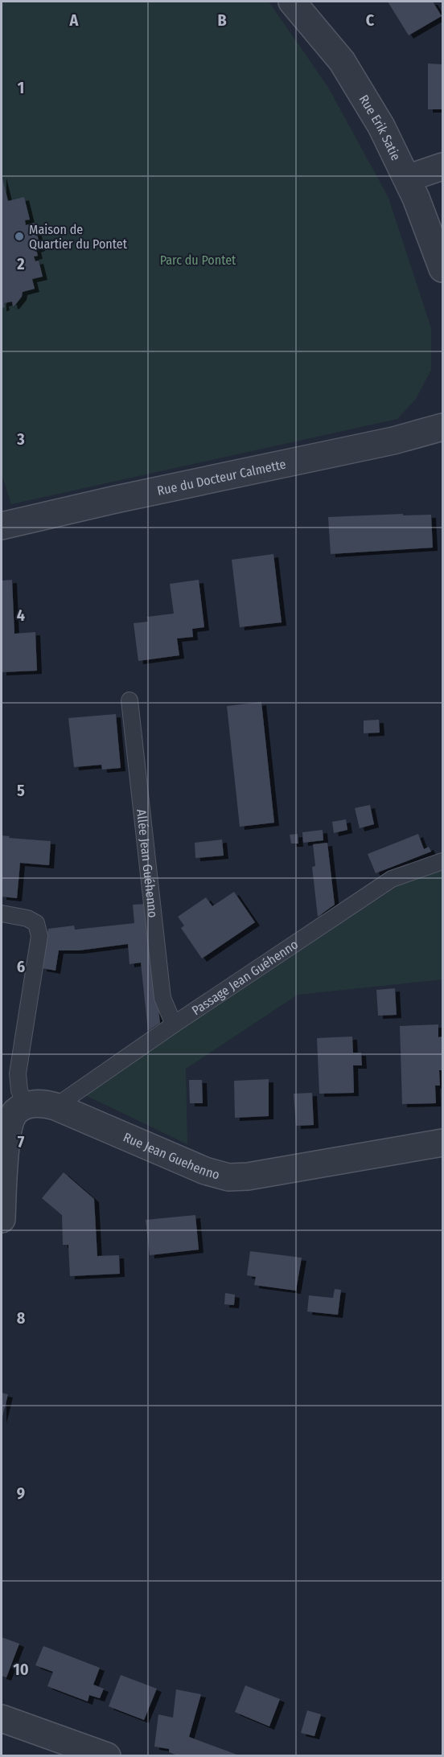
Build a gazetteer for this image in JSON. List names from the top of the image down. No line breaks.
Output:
{"streets":{"street":["Rue Erik Satie","Rue du Docteur Calmette","Rue Jean Guehenno"],"lane":["Allée Jean Guéhenno","Passage Jean Guéhenno"]},"crossings":[["Allée Jean Guéhenno","Passage Jean Guéhenno"],["Passage Jean Guéhenno","Rue Jean Guehenno"]],"parks":["Parc du Pontet"],"places":["Maison de Quartier du Pontet"],"grid":{"columns":["A","B","C"],"rows":["1","2","3","4","5","6","7","8","9","10"]}}
